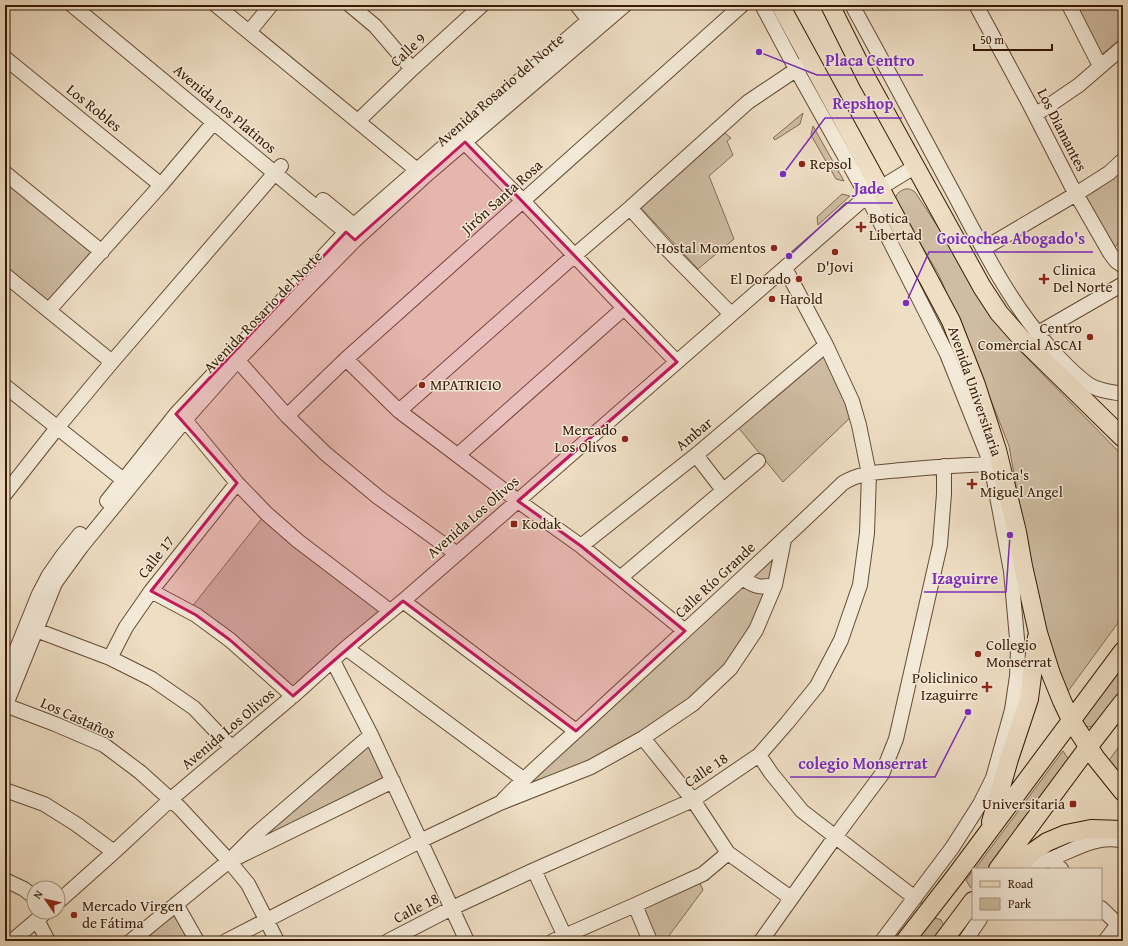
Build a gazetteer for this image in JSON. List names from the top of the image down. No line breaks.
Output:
{"streets":{"main road":["Avenida Universitaria"],"street":["Calle 9","Avenida Rosario del Norte","Los Robles","Avenida Los Platinos","Los Diamantes","Jirón Santa Rosa","Ambar","Avenida Los Olivos","Calle 17","Calle Río Grande","Los Castaños","Calle 18"]},"crossings":[["Avenida Rosario del Norte","Avenida Los Platinos"],["Avenida Rosario del Norte","Los Castaños"],["Avenida Universitaria","Avenida Los Olivos"],["Avenida Universitaria","Calle Río Grande"],["Ambar","Calle 18"],["Avenida Los Olivos","Los Castaños"],["Avenida Los Olivos","Calle 18"],["Calle Río Grande","Calle 18"]],"places":{"other":["Placa Centro","Repsol","Repshop","Hostal Momentos","D'Jovi","Jade","El Dorado","Harold","Goicochea Abogado's","Centro Comercial ASCAI","MPATRICIO","Mercado Los Olivos","Izaguirre","Collegio Monserrat","colegio Monserrat","Mercado Virgen de Fátima"],"health":["Botica Libertad","Clinica Del Norte","Botica's Miguel Angel","Policlinico Izaguirre"],"transit":["Kodak","Universitaria"]},"legend":["Road","Park"],"scale_bar":"50 m","north":"top left"}
